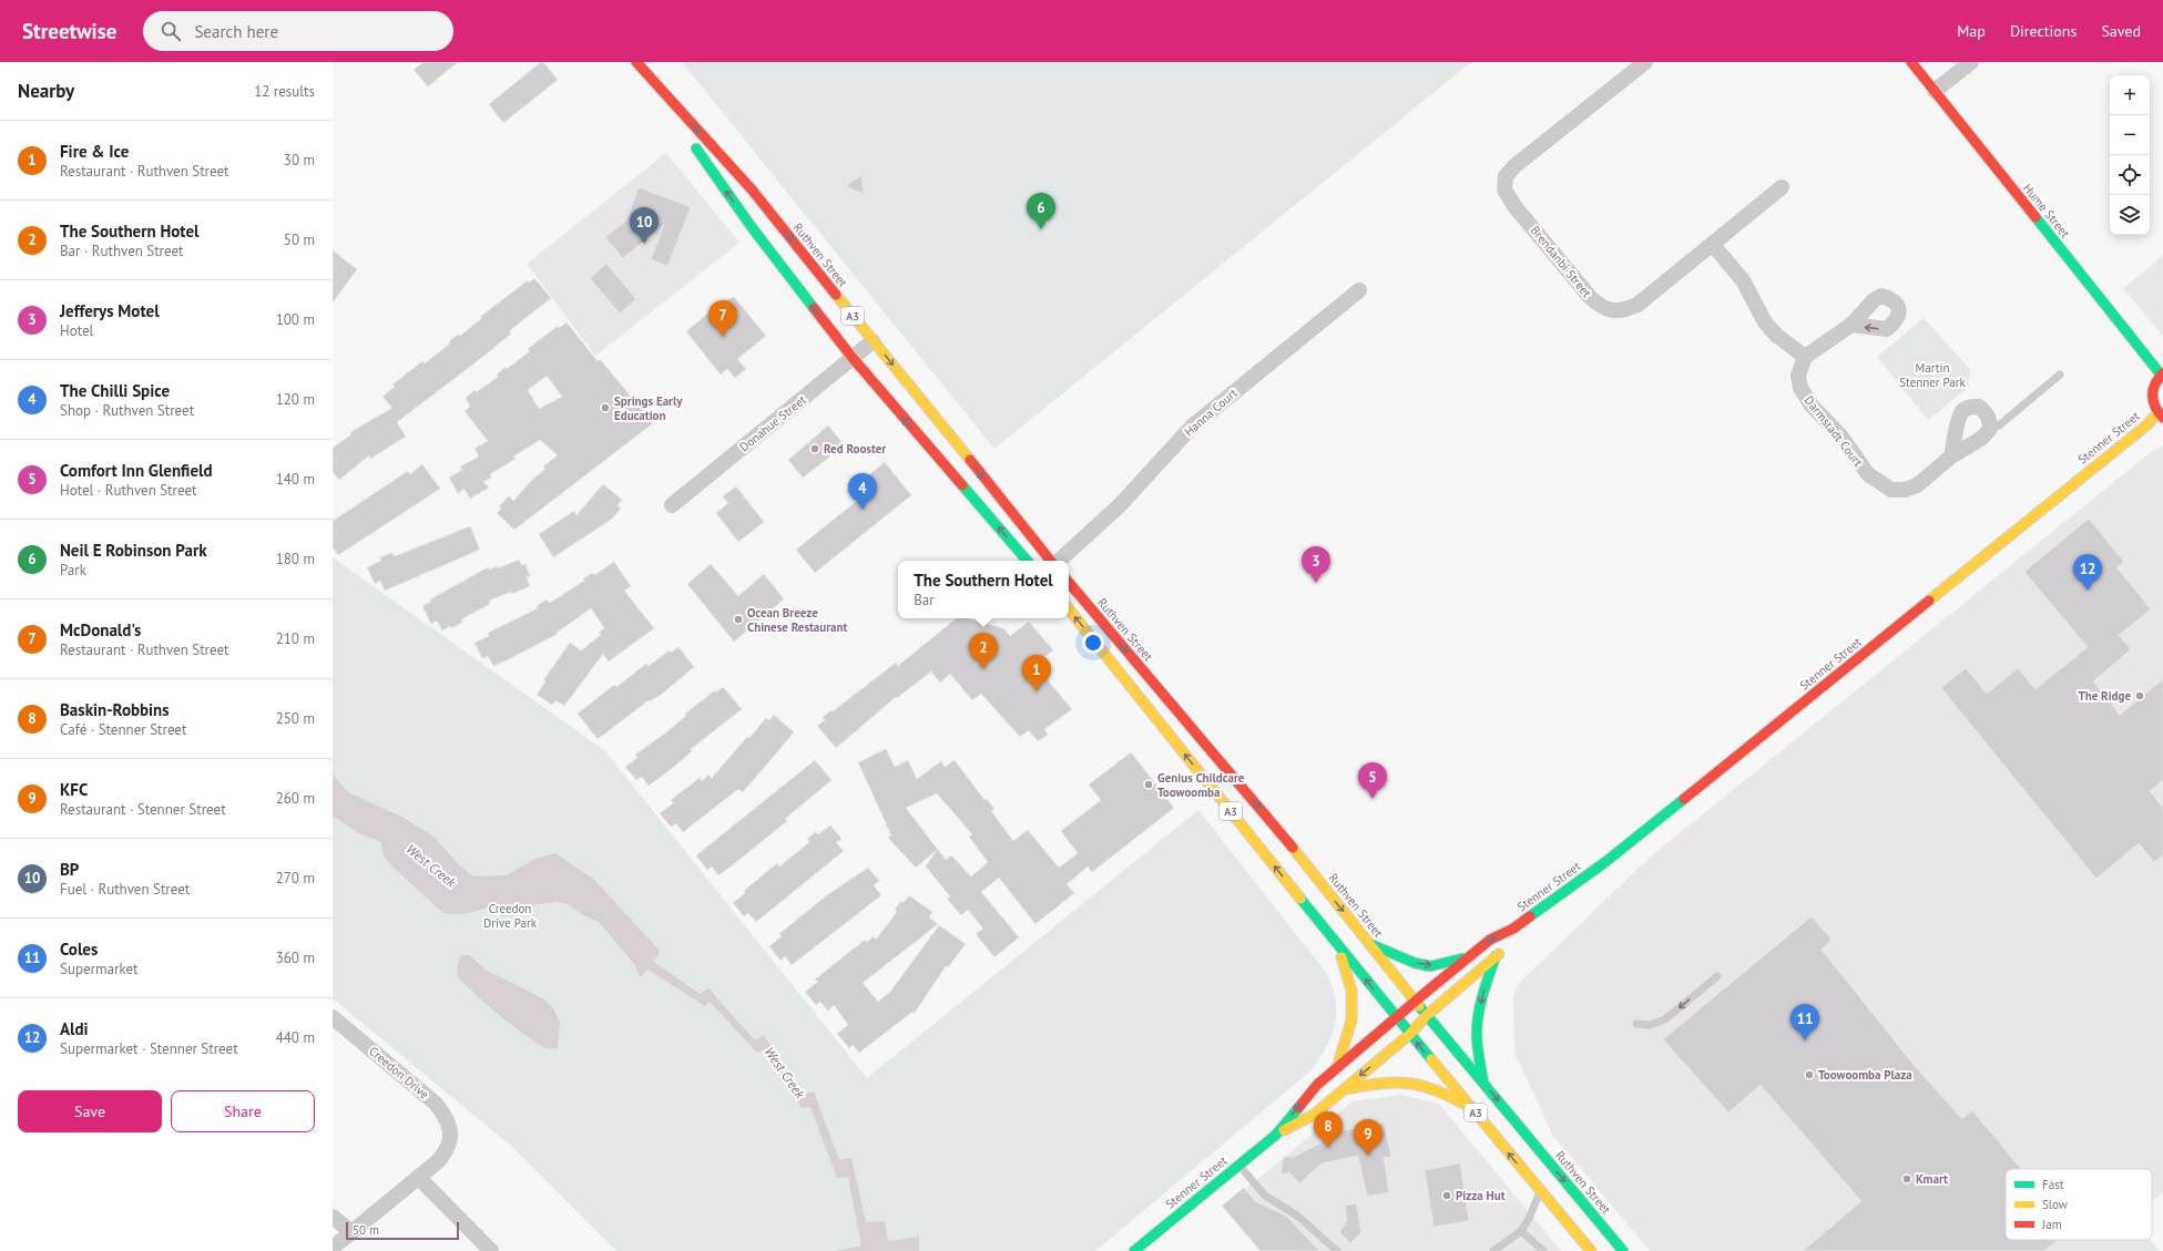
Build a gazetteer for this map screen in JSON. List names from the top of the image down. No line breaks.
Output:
{"streets":{"main road":["Hume Street","Ruthven Street","A3","Stenner Street"],"street":["Brendanbi Street","Hanna Court","Donahue Street","Darmstadt Court","Creedon Drive"]},"crossings":[["Ruthven Street","Donahue Street"],["Ruthven Street","Stenner Street"],["A3","Stenner Street"]],"water":["West Creek"],"parks":["Martin Stenner Park","Creedon Drive Park"],"places":["Springs Early Education","Red Rooster","Ocean Breeze Chinese Restaurant","The Ridge","Genius Childcare Toowoomba","Toowoomba Plaza","Kmart","Pizza Hut"],"legend":["Fast","Slow","Jam"],"scale_bar":"50 m","page":{"header":"Streetwise","search":"Search here","nav":["Map","Directions","Saved"],"heading":["Nearby","12 results"],"map_buttons":["+","−"],"list":[{"mark":"1","name":"Fire & Ice","note":"Restaurant · Ruthven Street","value":"30 m"},{"mark":"2","name":"The Southern Hotel","note":"Bar · Ruthven Street","value":"50 m"},{"mark":"3","name":"Jefferys Motel","note":"Hotel","value":"100 m"},{"mark":"4","name":"The Chilli Spice","note":"Shop · Ruthven Street","value":"120 m"},{"mark":"5","name":"Comfort Inn Glenfield","note":"Hotel · Ruthven Street","value":"140 m"},{"mark":"6","name":"Neil E Robinson Park","note":"Park","value":"180 m"},{"mark":"7","name":"McDonald's","note":"Restaurant · Ruthven Street","value":"210 m"},{"mark":"8","name":"Baskin-Robbins","note":"Café · Stenner Street","value":"250 m"},{"mark":"9","name":"KFC","note":"Restaurant · Stenner Street","value":"260 m"},{"mark":"10","name":"BP","note":"Fuel · Ruthven Street","value":"270 m"},{"mark":"11","name":"Coles","note":"Supermarket","value":"360 m"},{"mark":"12","name":"Aldi","note":"Supermarket · Stenner Street","value":"440 m"}],"pins":["6","10","7","4","3","12","2","1","5","11","8","9"],"popup":["The Southern Hotel","Bar"],"buttons":["Save","Share"],"scale":"50 m"}}
